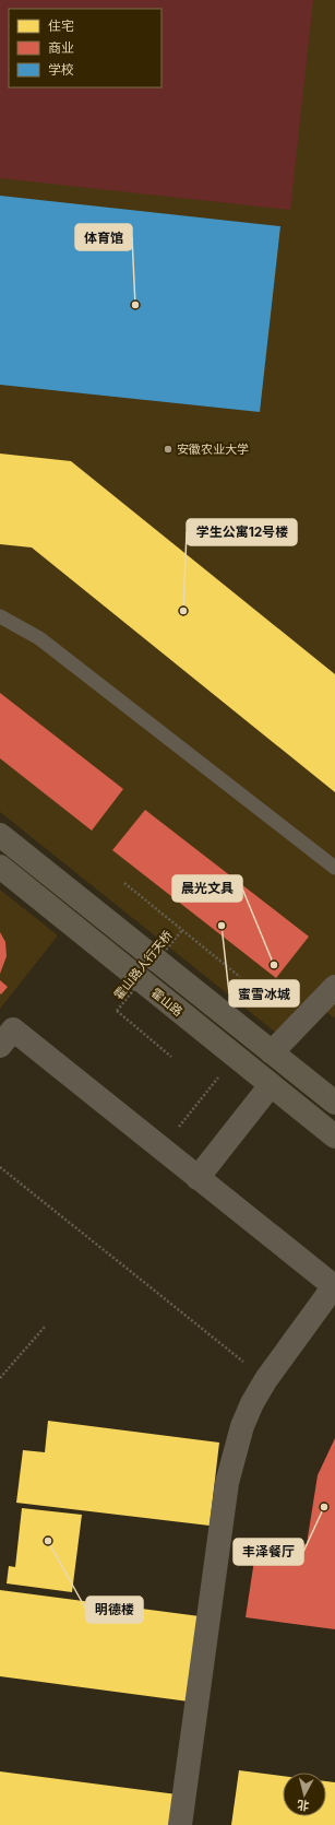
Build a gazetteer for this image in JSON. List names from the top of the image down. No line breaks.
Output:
{"streets":{"main road":["霍山路"],"path":["霍山路人行天桥"]},"places":["体育馆","安徽农业大学","学生公寓12号楼","蜜雪冰城","晨光文具","丰泽餐厅","明德楼"],"legend":["住宅","商业","学校"],"north":"bottom"}
